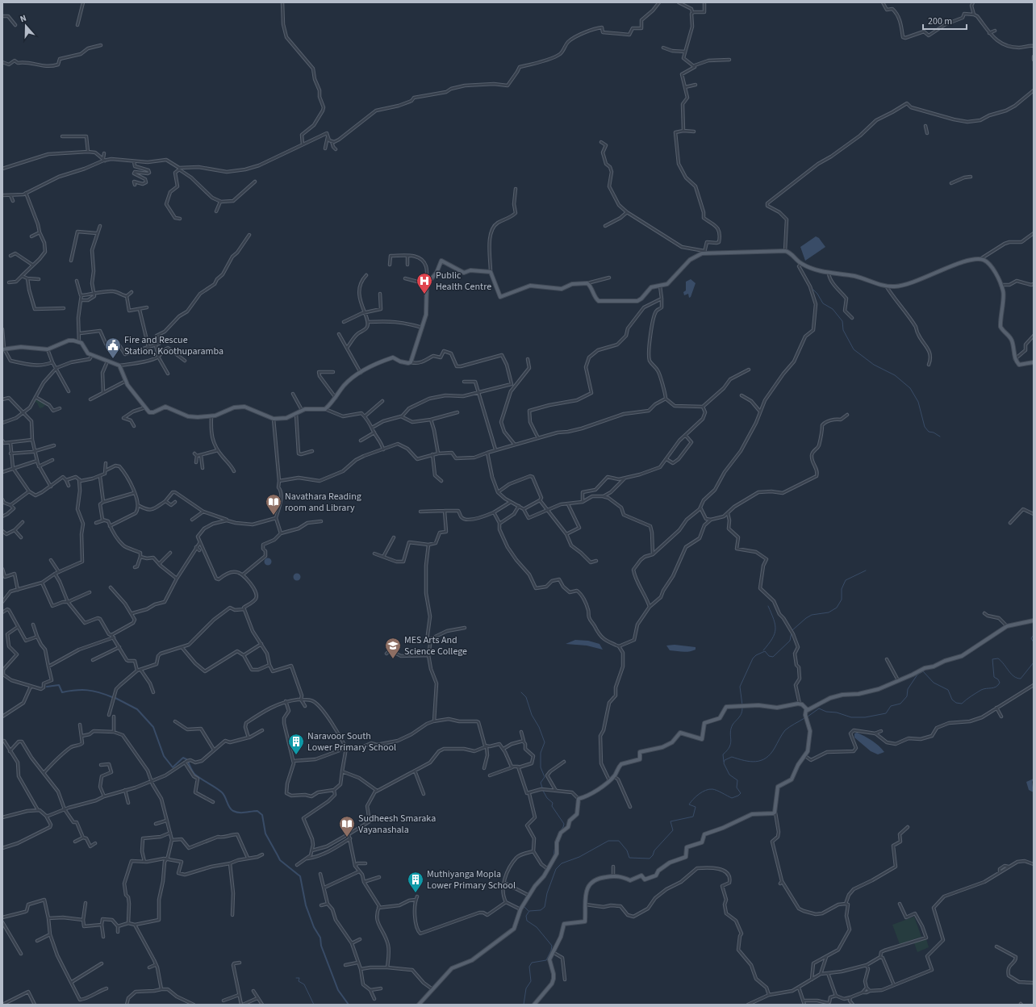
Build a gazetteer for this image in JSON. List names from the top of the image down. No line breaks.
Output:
{"places":{"hospital":["Public Health Centre"],"public building":["Fire and Rescue Station, Koothuparamba"],"library":["Navathara Reading room and Library","Sudheesh Smaraka Vayanashala"],"school or university":["MES Arts And Science College"],"building":["Naravoor South Lower Primary School","Muthiyanga Mopla Lower Primary School"]},"scale_bar":"200 m","north":"top"}
